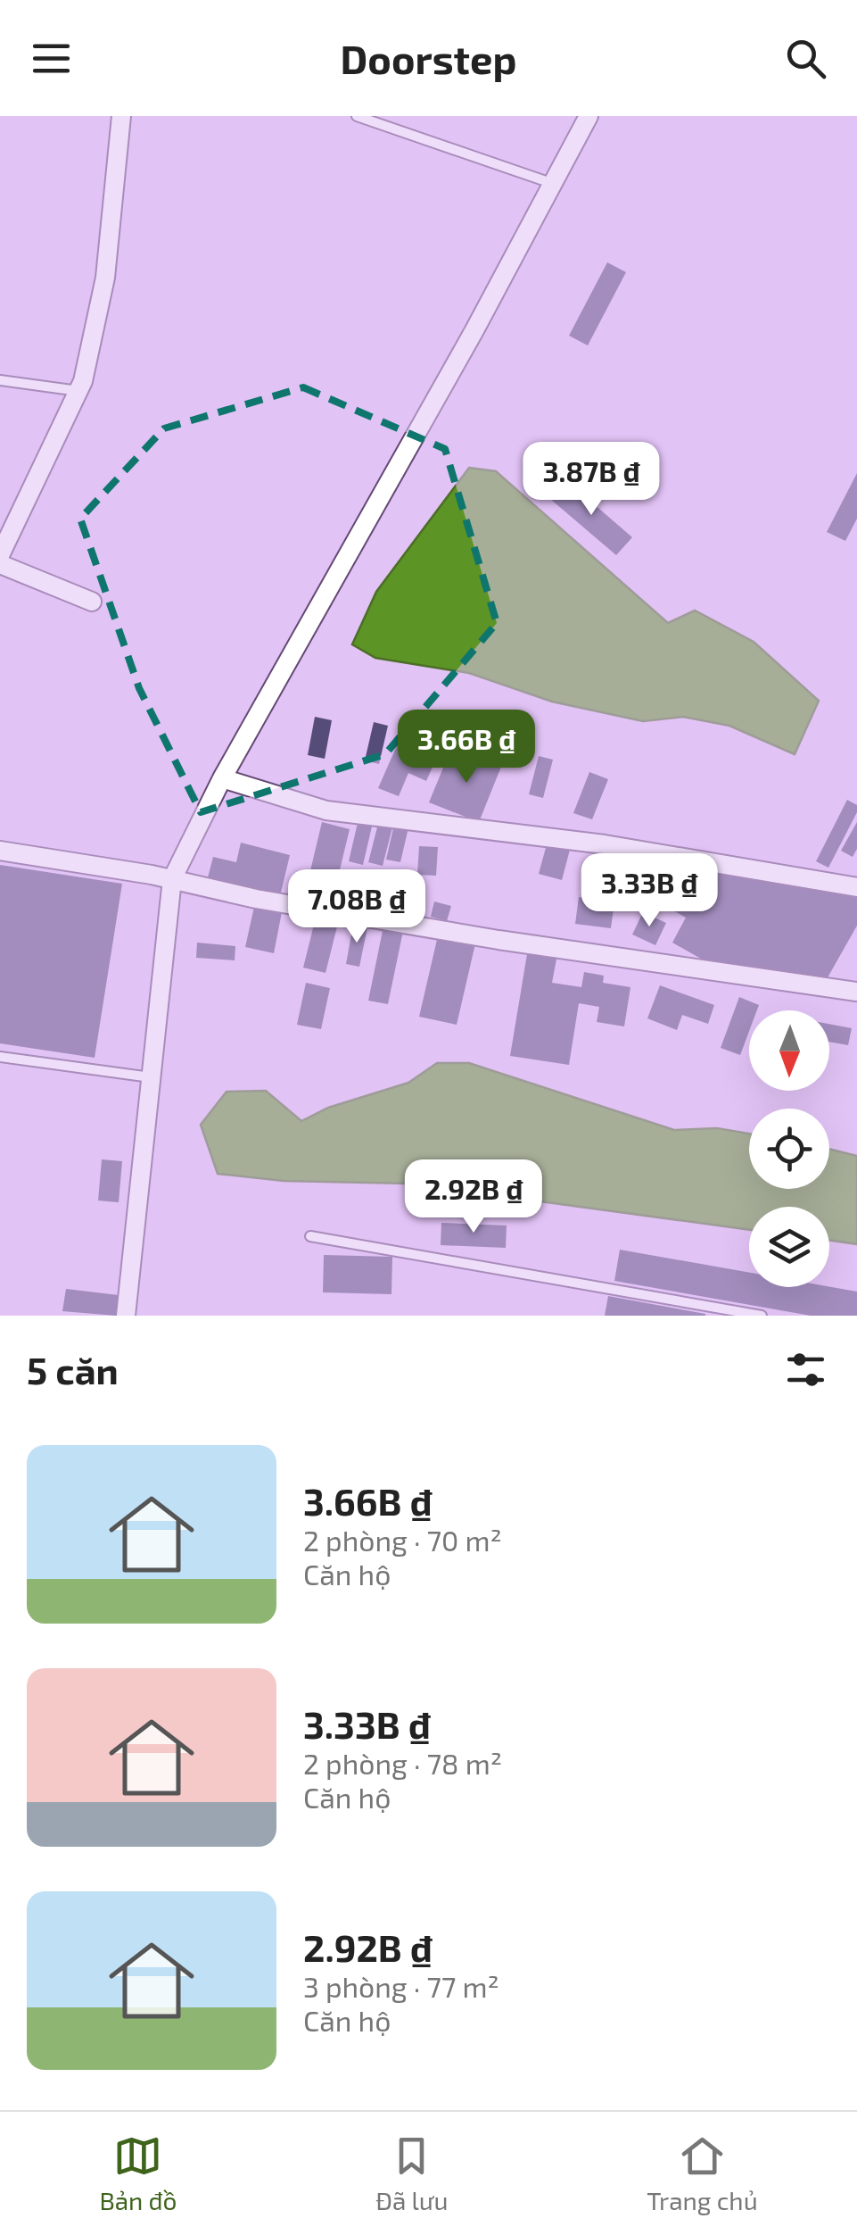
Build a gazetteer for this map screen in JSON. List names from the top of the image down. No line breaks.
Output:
{"north":"bottom","page":{"header":"Doorstep","price":["3.87B ₫","3.66B ₫","3.33B ₫","7.08B ₫","2.92B ₫"],"heading":"5 căn","list":[{"name":"3.66B ₫","note":"2 phòng · 70 m² · Căn hộ"},{"name":"3.33B ₫","note":"2 phòng · 78 m² · Căn hộ"},{"name":"2.92B ₫","note":"3 phòng · 77 m² · Căn hộ"}],"tabs":["Bản đồ","Đã lưu","Trang chủ"]}}
